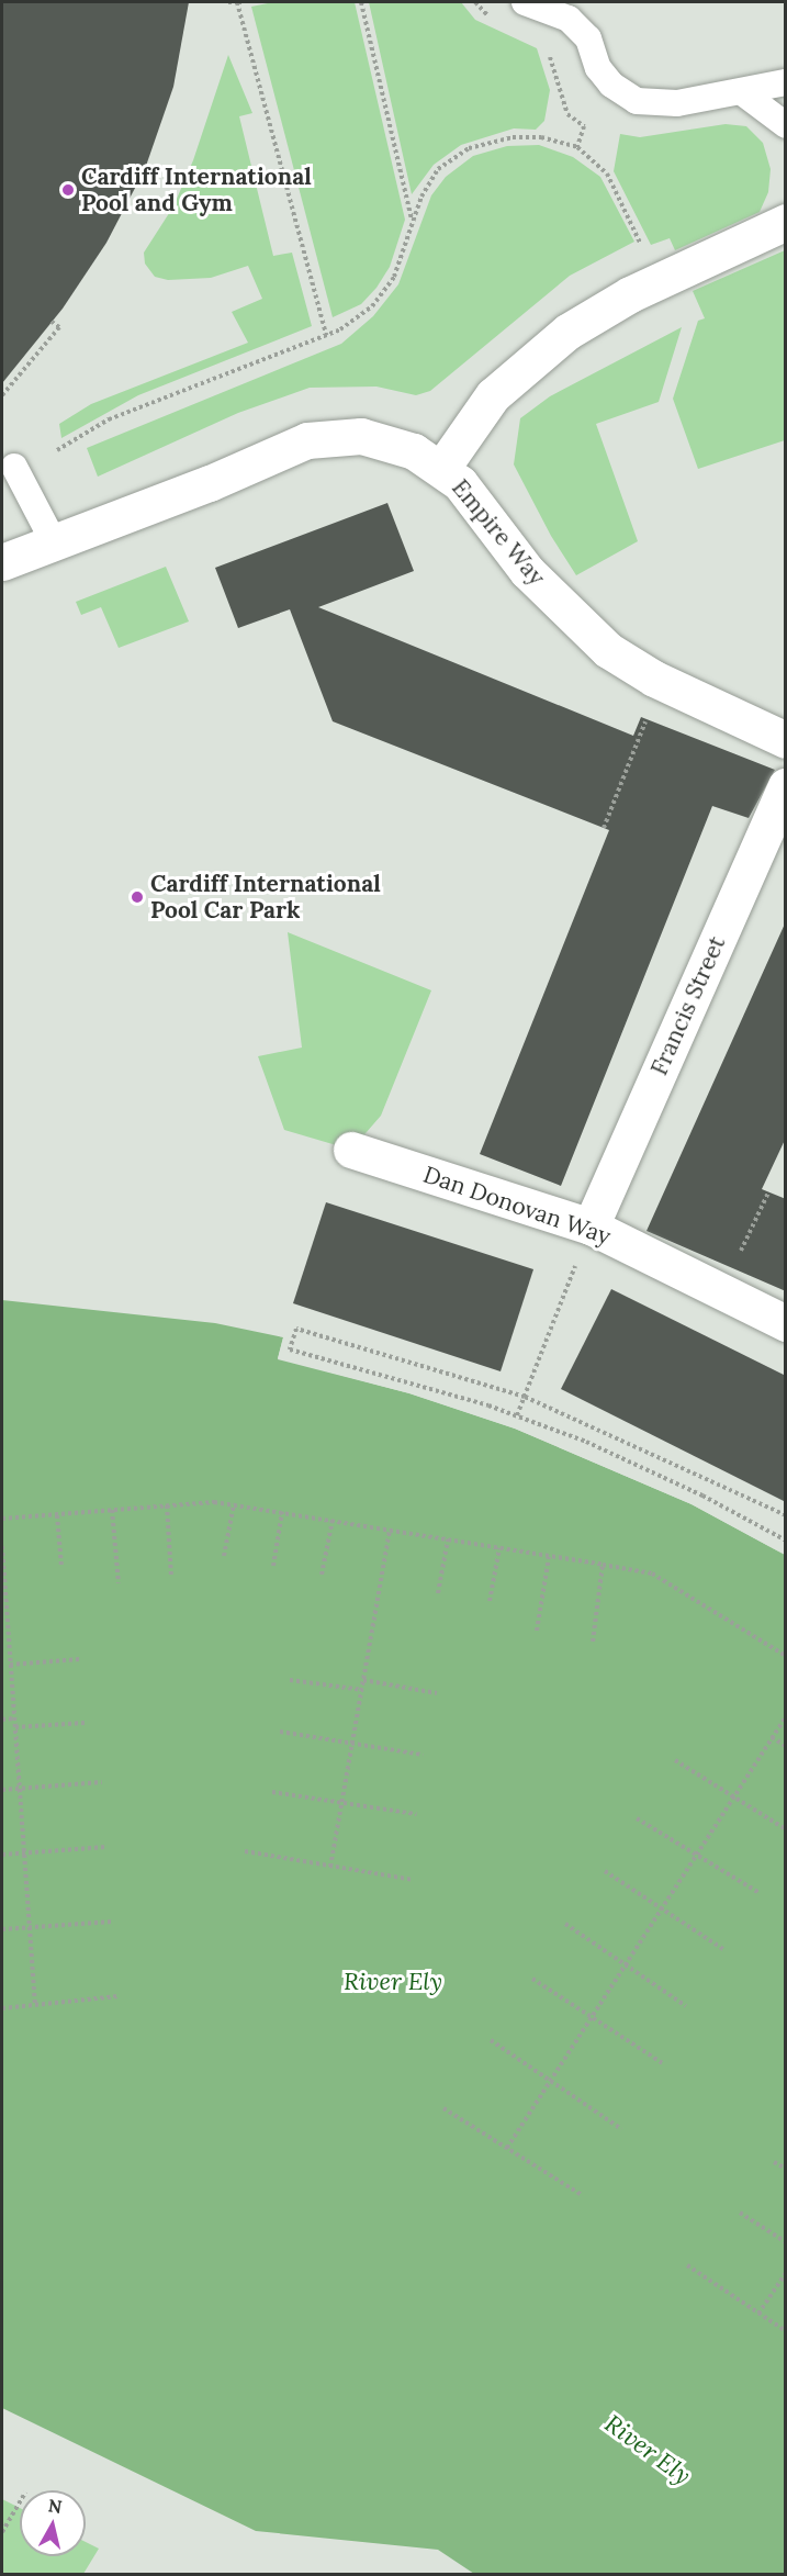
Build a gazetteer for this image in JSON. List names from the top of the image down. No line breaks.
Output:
{"streets":{"street":["Empire Way","Francis Street","Dan Donovan Way"]},"crossings":[["Francis Street","Dan Donovan Way"]],"water":["River Ely"],"places":["Cardiff International Pool and Gym","Cardiff International Pool Car Park"],"north":"top"}
